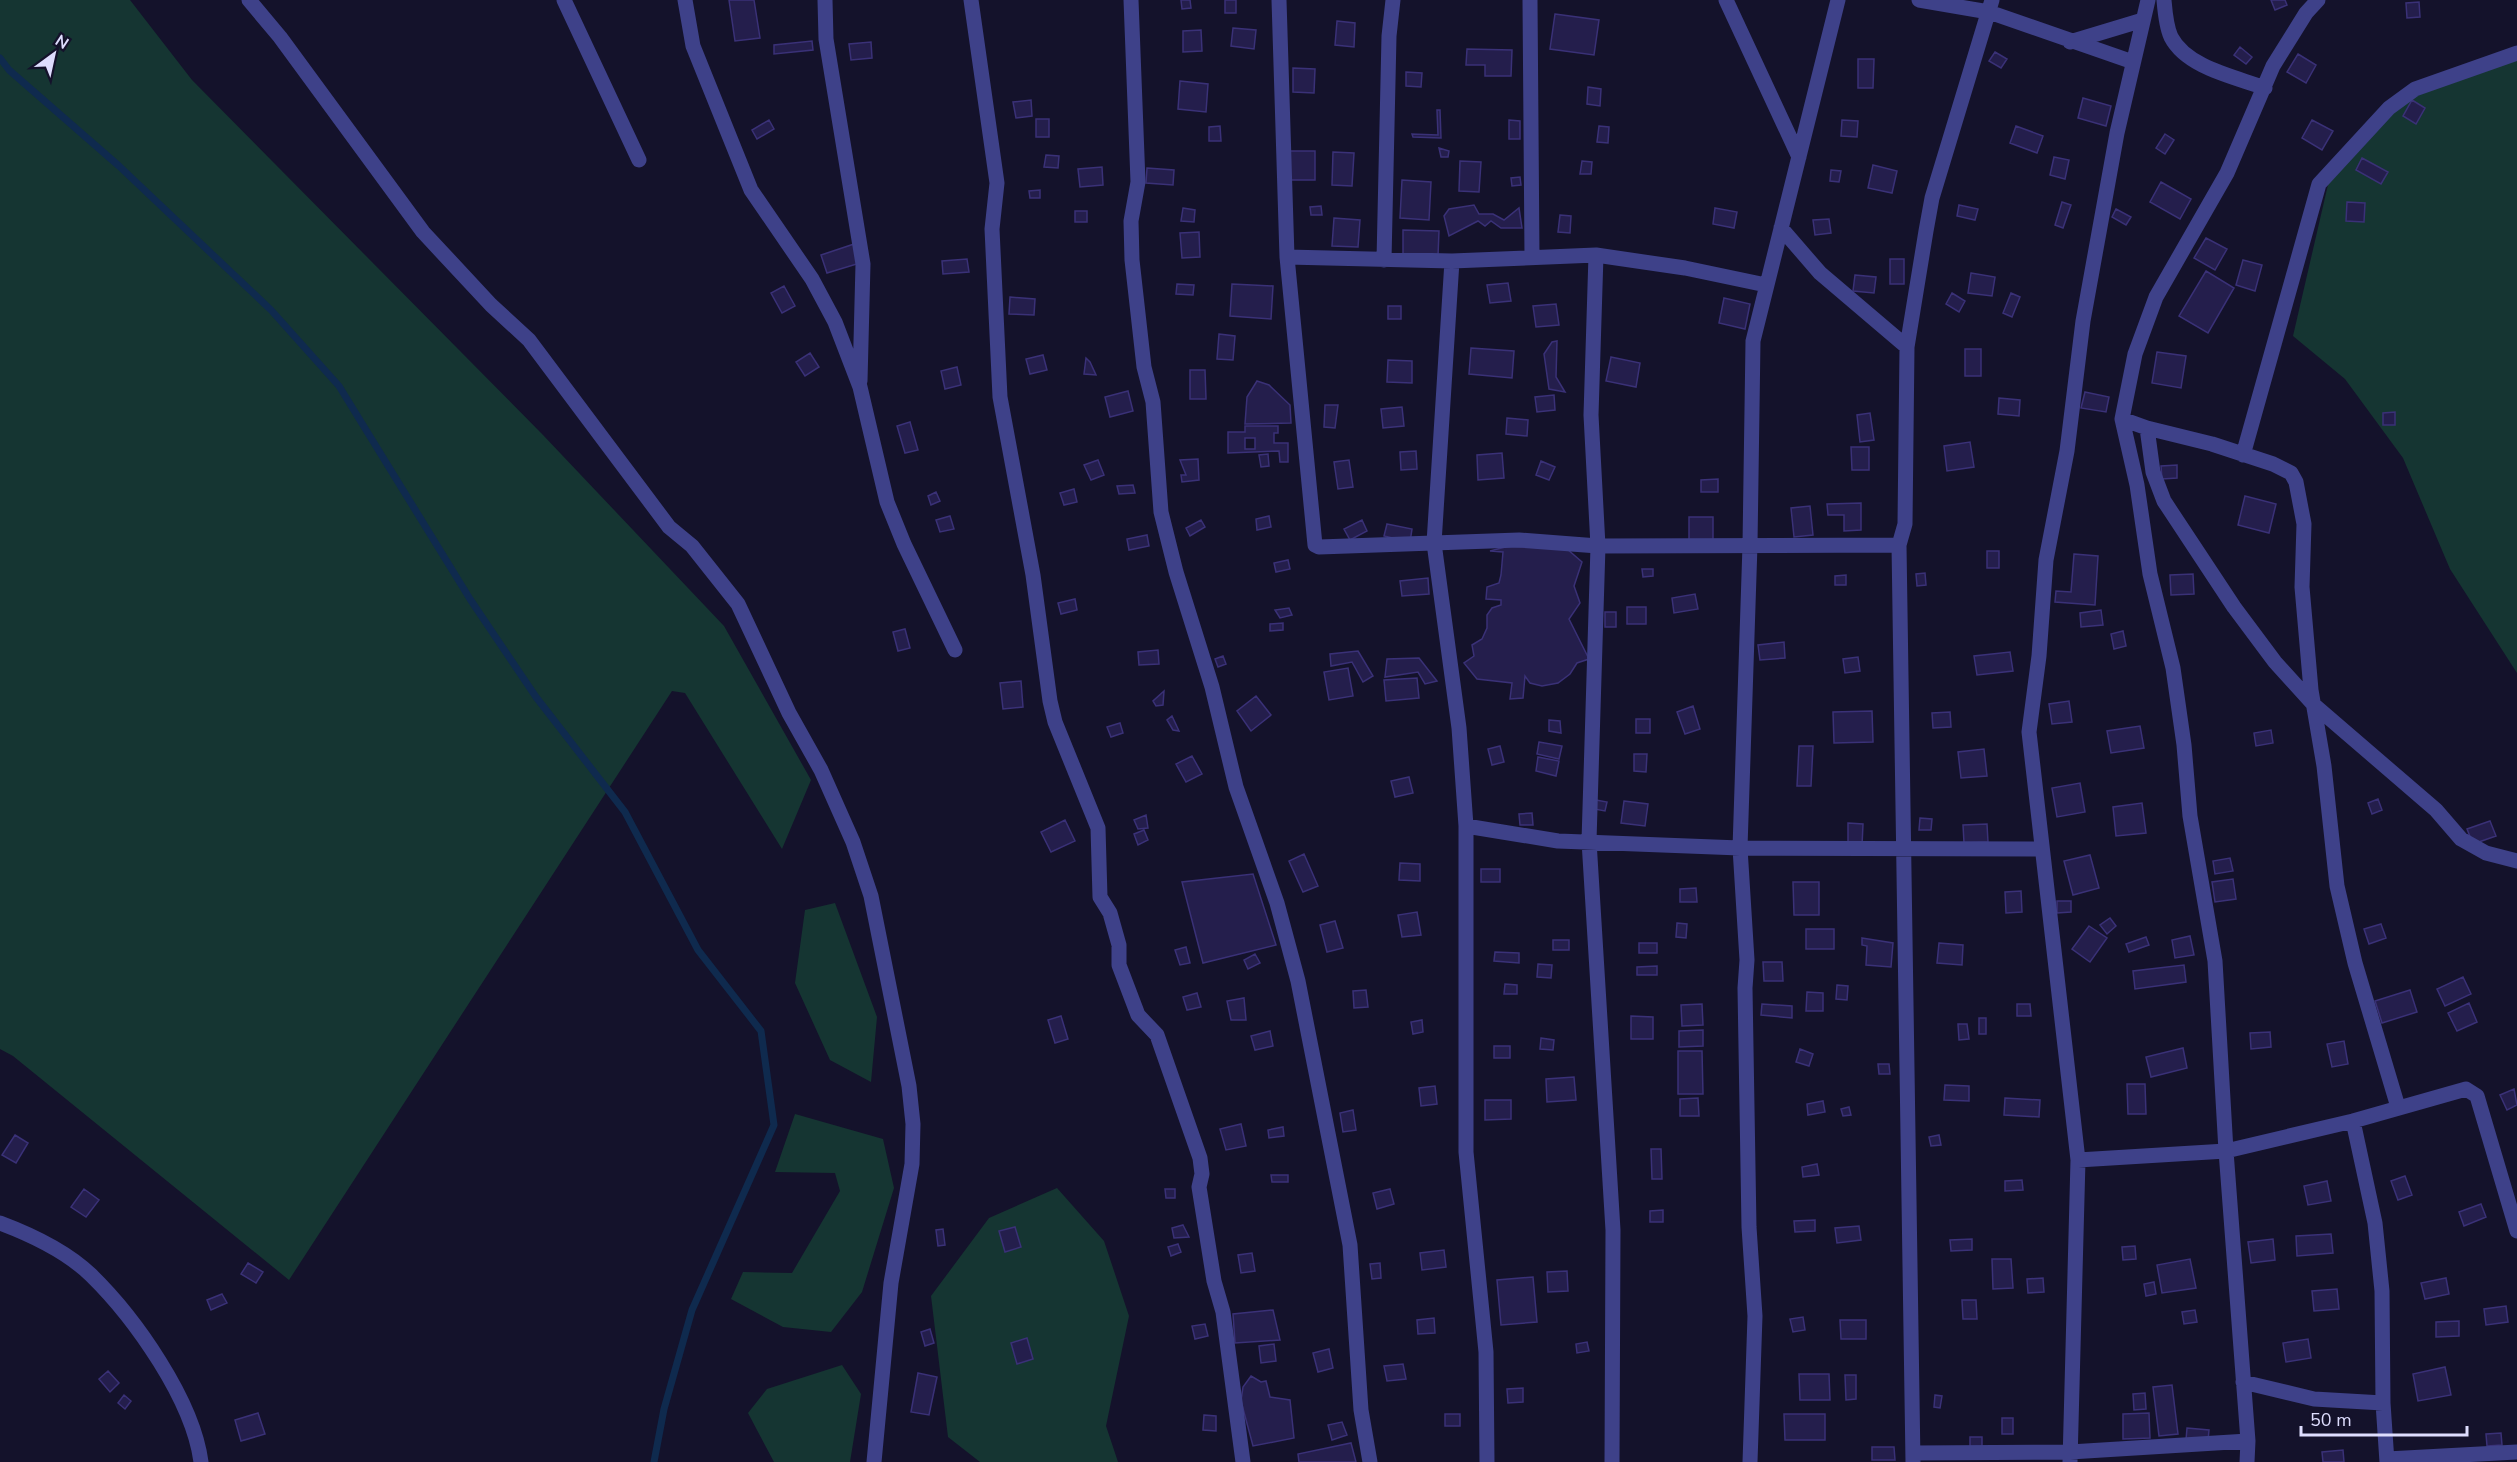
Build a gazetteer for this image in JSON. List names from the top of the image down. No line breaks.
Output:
{"scale_bar":"50 m","north":"top right"}
